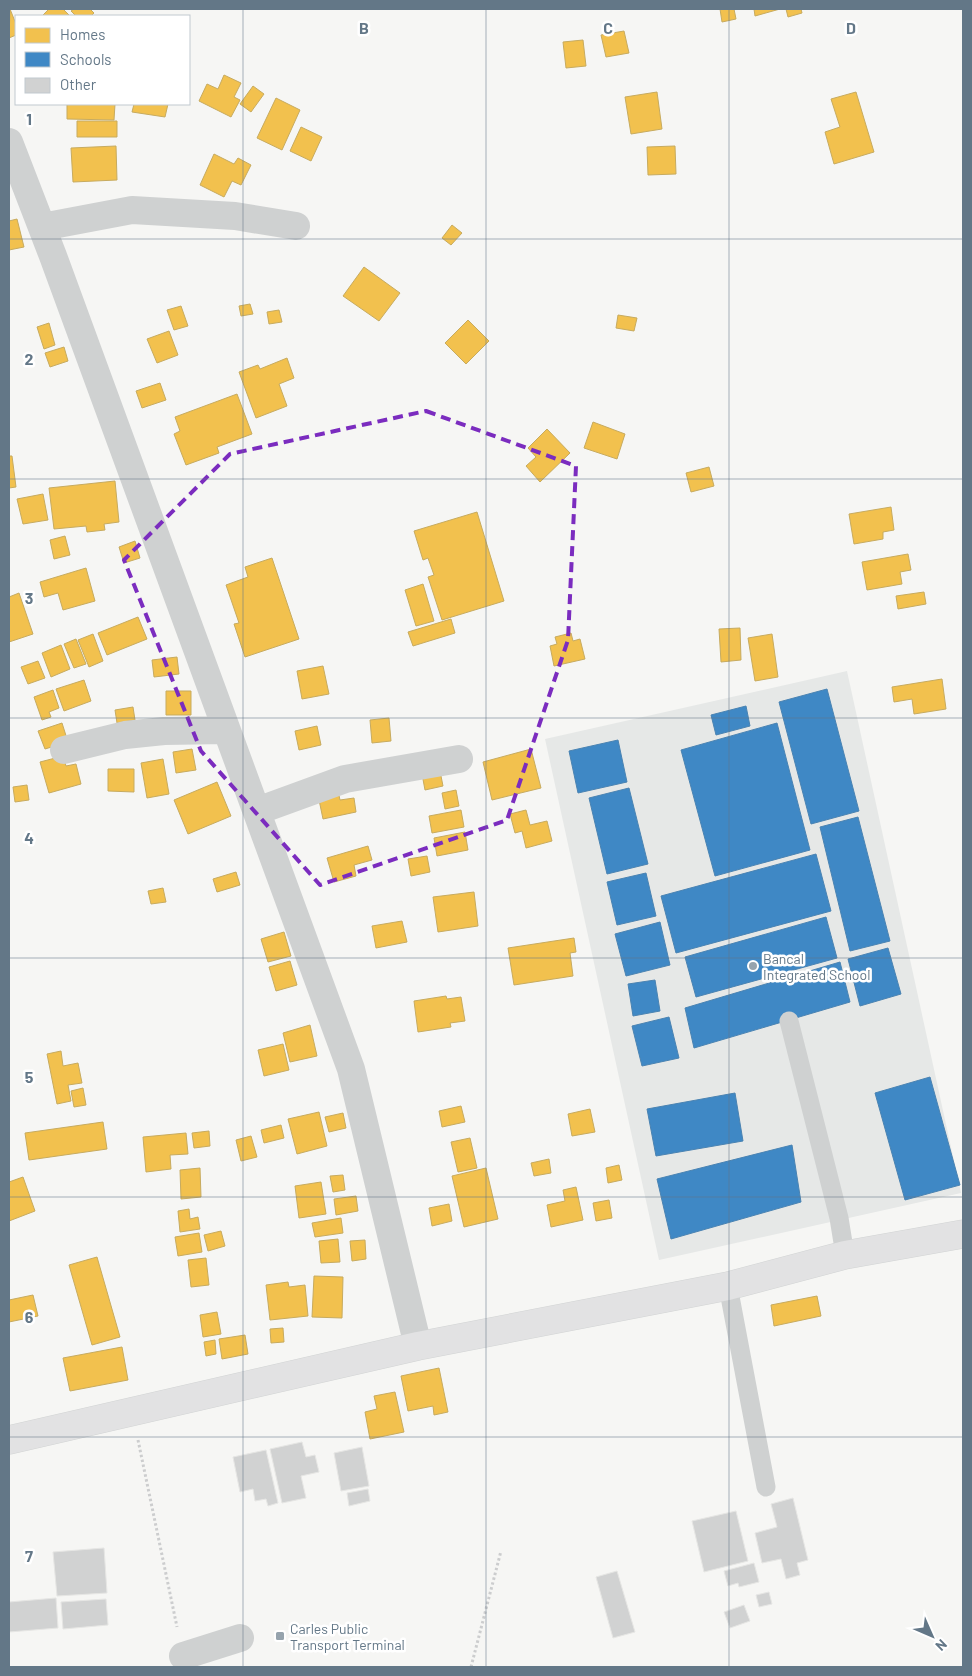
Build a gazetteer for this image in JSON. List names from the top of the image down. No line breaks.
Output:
{"places":{"other":["Bancal Integrated School"],"transit":["Carles Public Transport Terminal"]},"legend":["Homes","Schools","Other"],"north":"bottom right","grid":{"columns":["B","C","D"],"rows":["1","2","3","4","5","6","7"]}}
